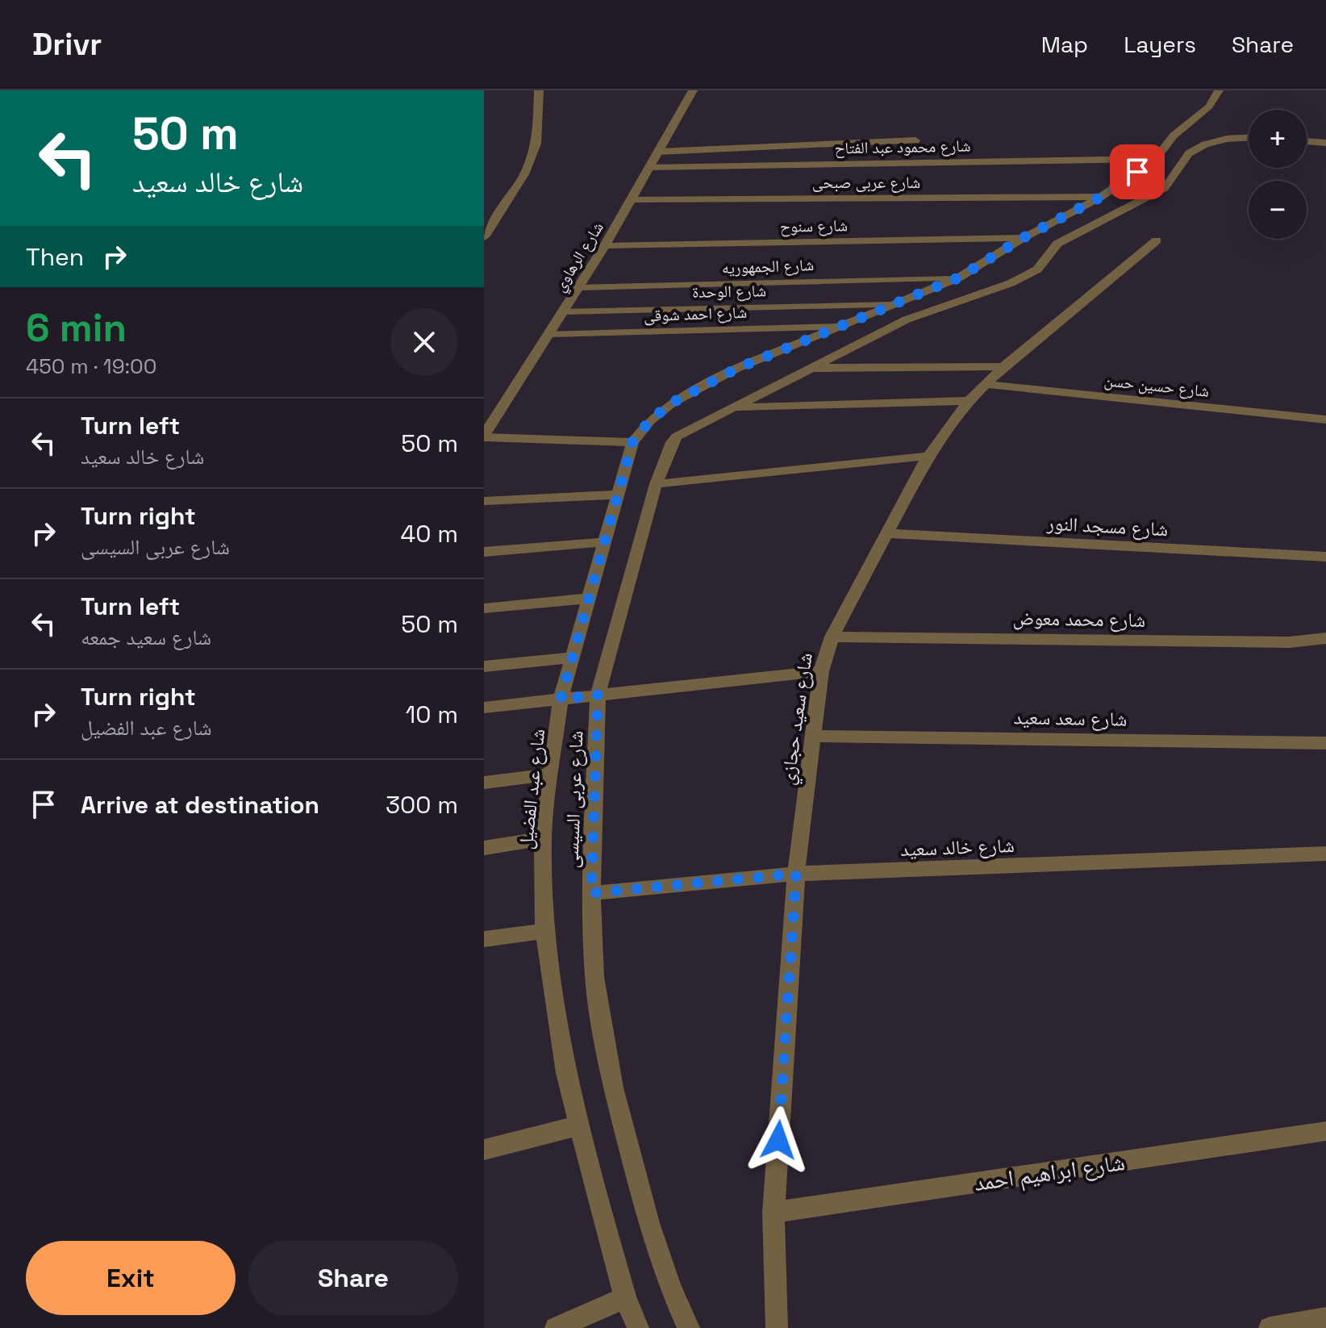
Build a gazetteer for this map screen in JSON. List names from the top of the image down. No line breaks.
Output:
{"streets":{"street":["شارع محمود عبد الفتاح","شارع عربى صبحى","شارع سنوح","شارع الرهاوي","شارع الجمهوريه","شارع الوحدة","شارع احمد شوقى","شارع حسين حسن","شارع مسجد النور","شارع محمد معوض","شارع سعد سعيد","شارع سعيد حجازي","شارع عبد الفضيل","شارع عربى السيسى","شارع خالد سعيد","شارع ابراهيم احمد"]},"crossings":[["شارع محمود عبد الفتاح","شارع الرهاوي"],["شارع محمود عبد الفتاح","شارع عبد الفضيل"],["شارع عربى صبحى","شارع الرهاوي"],["شارع عربى صبحى","شارع عبد الفضيل"],["شارع سنوح","شارع الرهاوي"],["شارع سنوح","شارع عبد الفضيل"],["شارع الرهاوي","شارع الجمهوريه"],["شارع الرهاوي","شارع الوحدة"],["شارع الرهاوي","شارع احمد شوقى"],["شارع الجمهوريه","شارع عبد الفضيل"],["شارع الوحدة","شارع عبد الفضيل"],["شارع احمد شوقى","شارع عبد الفضيل"],["شارع حسين حسن","شارع سعيد حجازي"],["شارع مسجد النور","شارع سعيد حجازي"],["شارع محمد معوض","شارع سعيد حجازي"],["شارع سعد سعيد","شارع سعيد حجازي"],["شارع سعيد حجازي","شارع خالد سعيد"],["شارع سعيد حجازي","شارع ابراهيم احمد"],["شارع عربى السيسى","شارع خالد سعيد"]],"page":{"header":"Drivr","nav":["Map","Layers","Share"],"turn":["50 m","شارع خالد سعيد"],"map_buttons":["+","−"],"then":"Then","heading":["6 min","450 m · 19:00"],"list":[{"name":"Turn left","note":"شارع خالد سعيد","value":"50 m"},{"name":"Turn right","note":"شارع عربى السيسى","value":"40 m"},{"name":"Turn left","note":"شارع سعيد جمعه","value":"50 m"},{"name":"Turn right","note":"شارع عبد الفضيل","value":"10 m"},{"name":"Arrive at destination","value":"300 m"}],"buttons":["Exit","Share"]}}
